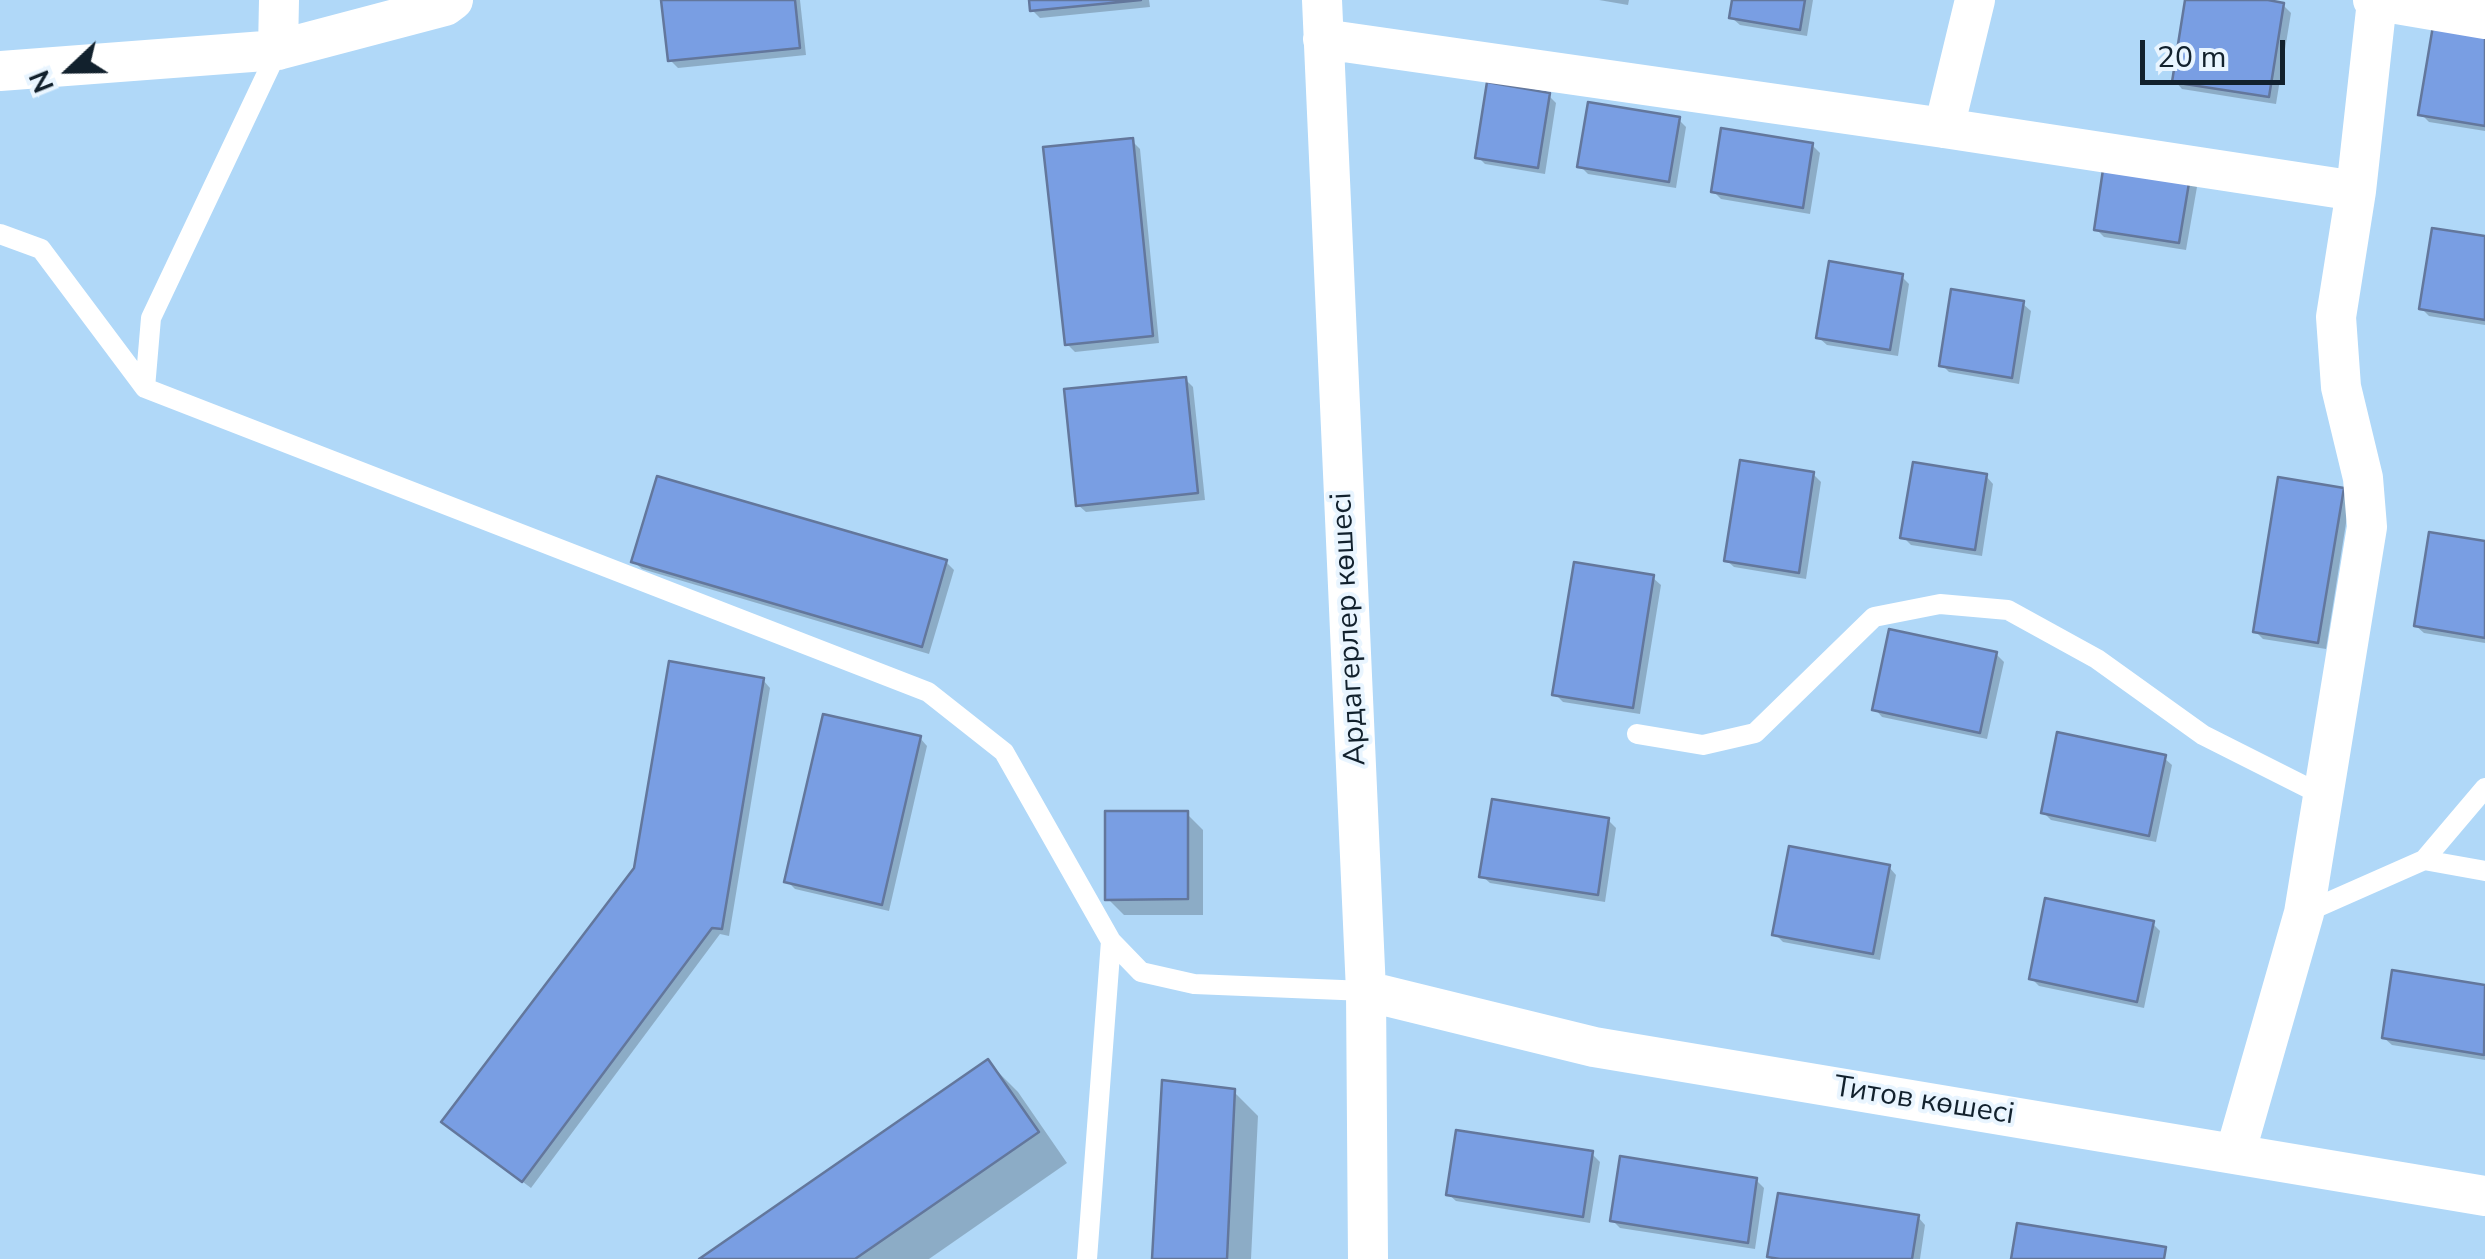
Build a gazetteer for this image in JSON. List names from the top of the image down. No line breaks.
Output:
{"streets":{"street":["Ардагерлер көшесі","Титов көшесі"]},"crossings":[["Ардагерлер көшесі","Титов көшесі"]],"scale_bar":"20 m","north":"left"}
